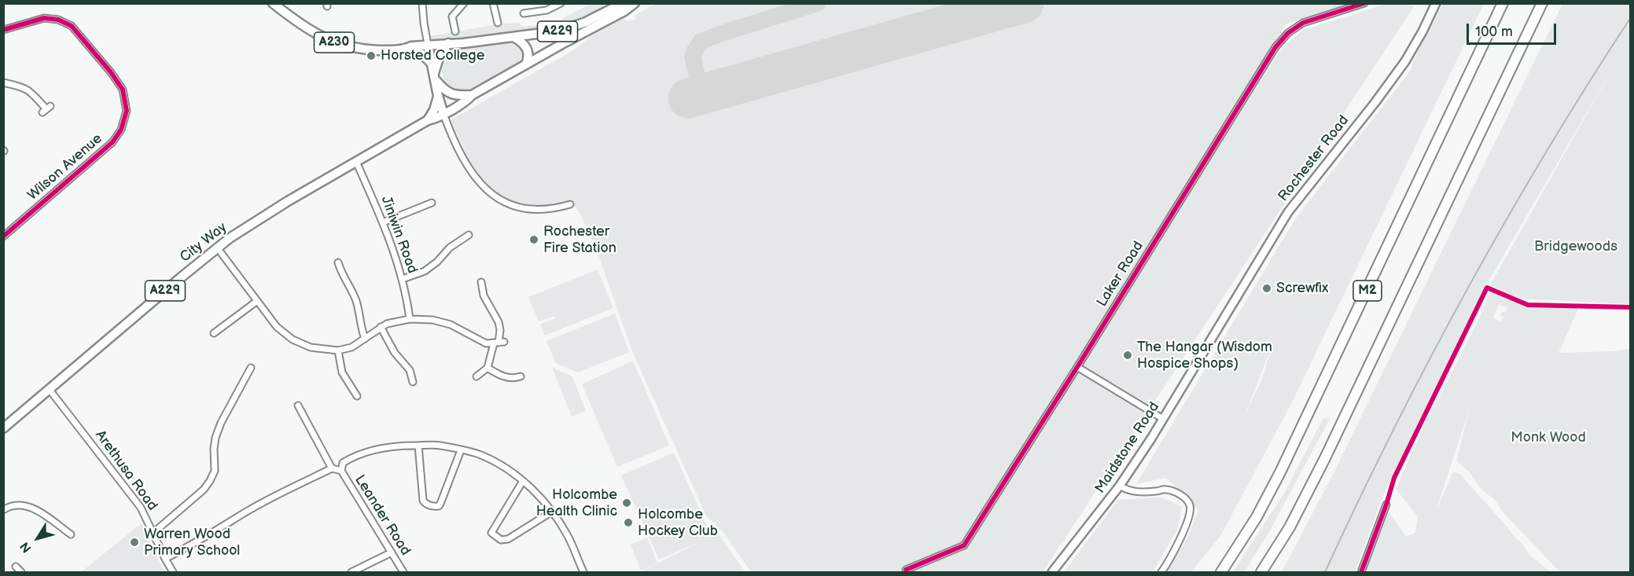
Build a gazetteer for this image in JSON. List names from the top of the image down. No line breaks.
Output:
{"streets":{"highway":["M2"],"main road":["A229","A230","Rochester Road","City Way","Maidstone Road"],"street":["Wilson Avenue","Jiniwin Road","Laker Road","Arethusa Road","Leander Road"]},"crossings":[["A229","A230"],["A229","City Way"],["Rochester Road","Maidstone Road"],["Jiniwin Road","City Way"],["City Way","Arethusa Road"]],"parks":["Bridgewoods","Monk Wood"],"places":["Horsted College","Rochester Fire Station","Screwfix","The Hangar (Wisdom Hospice Shops)","Holcombe Health Clinic","Holcombe Hockey Club","Warren Wood Primary School"],"scale_bar":"100 m","north":"bottom left"}
